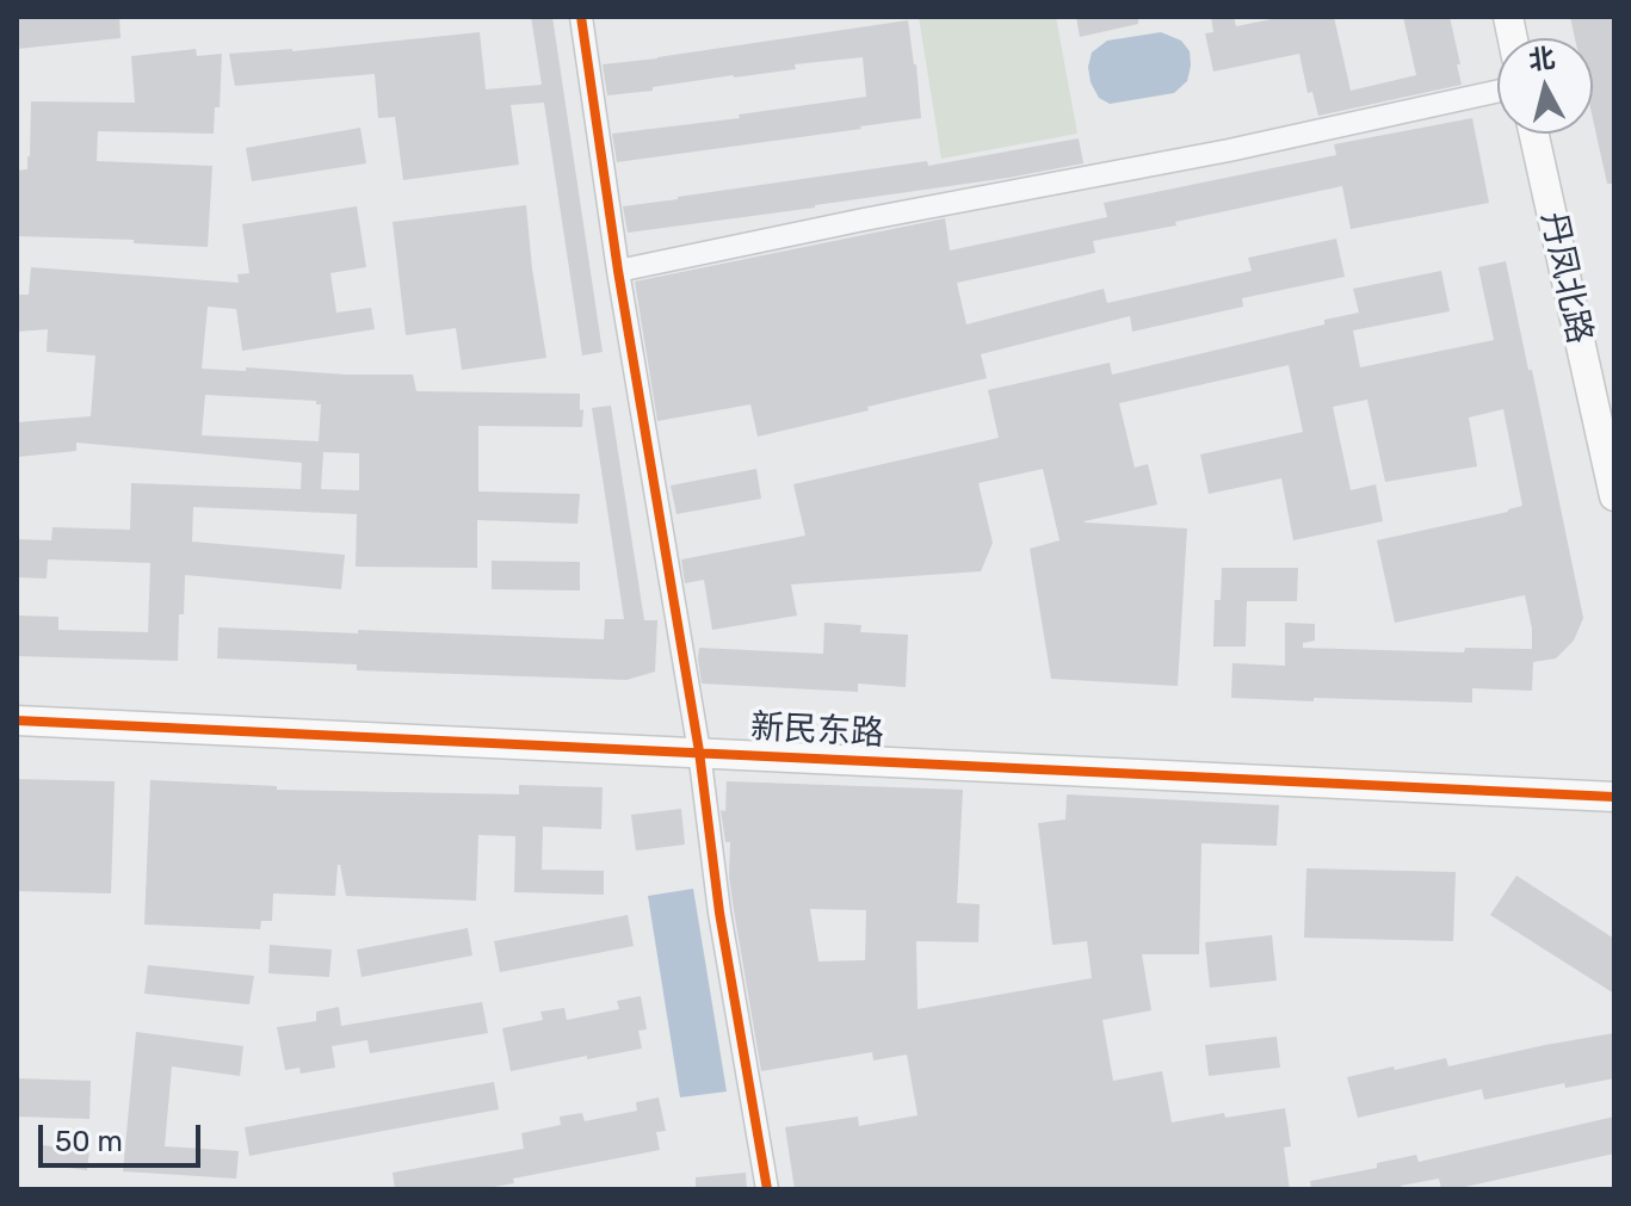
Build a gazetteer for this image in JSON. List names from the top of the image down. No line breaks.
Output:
{"streets":{"street":["丹凤北路","新民东路"]},"scale_bar":"50 m","north":"top"}
